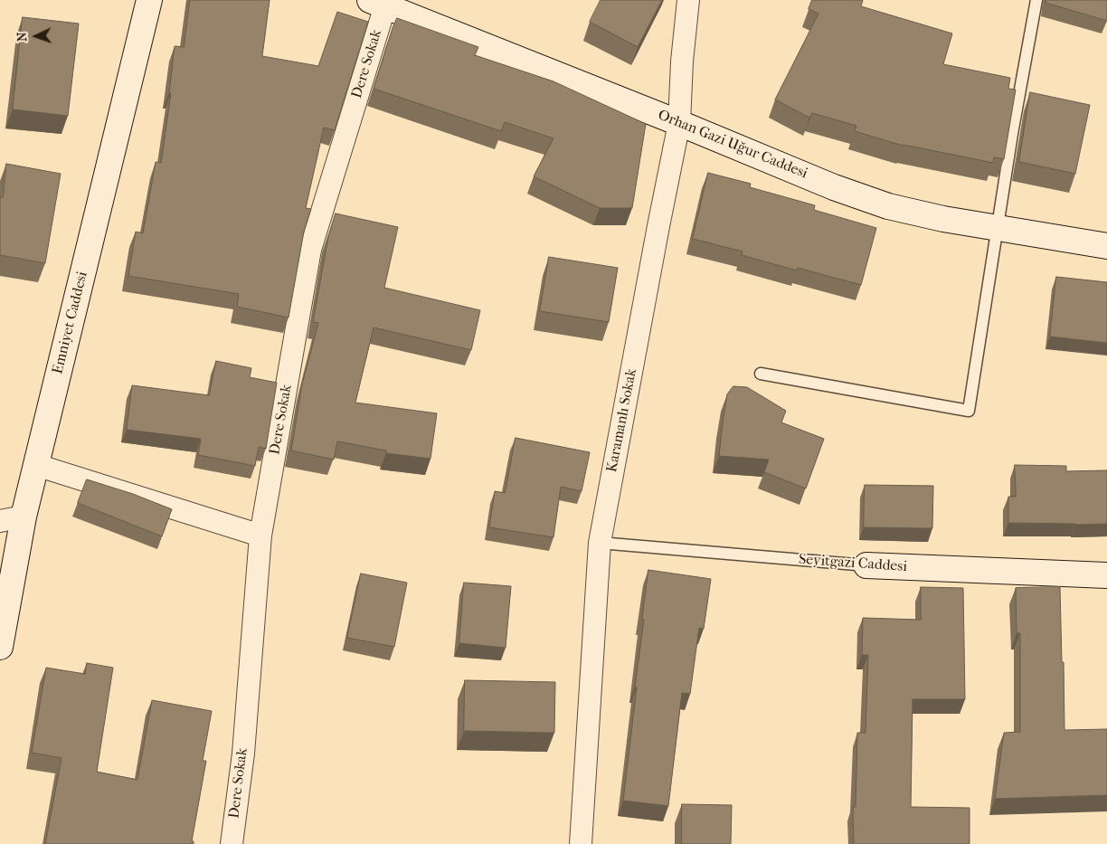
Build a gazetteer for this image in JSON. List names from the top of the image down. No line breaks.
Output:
{"streets":{"street":["Dere Sokak","Orhan Gazi Uğur Caddesi","Emniyet Caddesi","Karamanlı Sokak","Seyitgazi Caddesi"]},"crossings":[["Dere Sokak","Orhan Gazi Uğur Caddesi"],["Orhan Gazi Uğur Caddesi","Karamanlı Sokak"],["Karamanlı Sokak","Seyitgazi Caddesi"]],"north":"left"}
